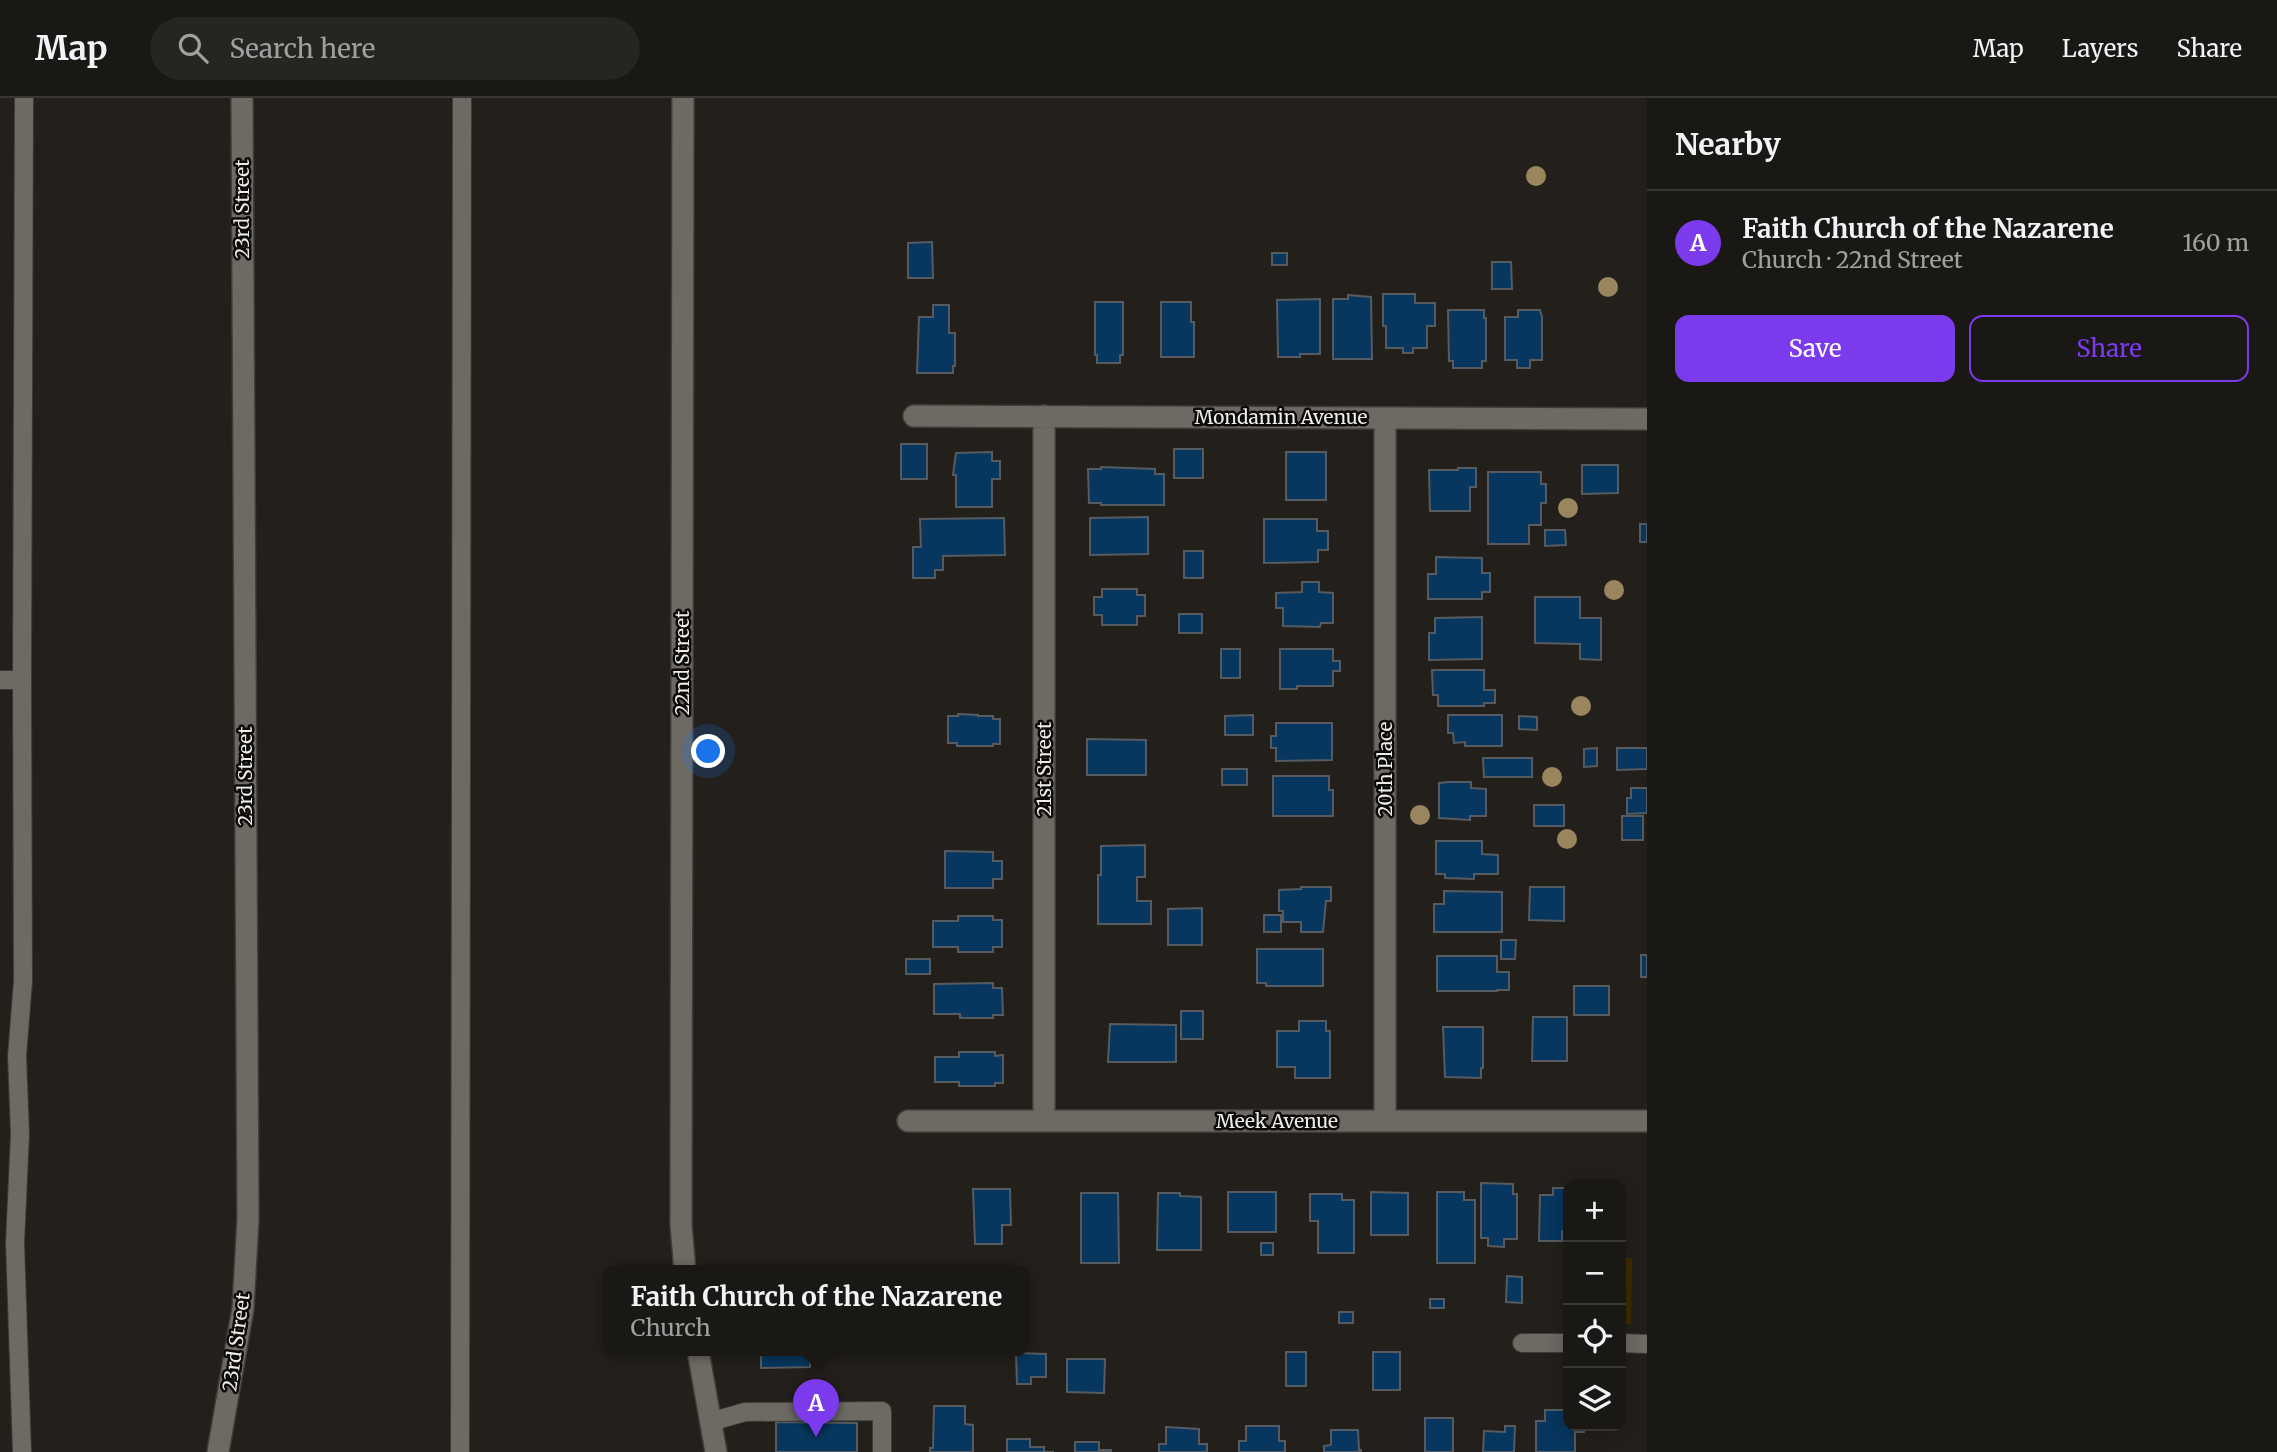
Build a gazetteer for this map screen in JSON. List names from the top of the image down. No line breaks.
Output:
{"streets":{"street":["23rd Street","Mondamin Avenue","22nd Street","21st Street","20th Place","Meek Avenue"]},"crossings":[["Mondamin Avenue","21st Street"],["Mondamin Avenue","20th Place"],["21st Street","Meek Avenue"],["20th Place","Meek Avenue"]],"page":{"header":"Map","search":"Search here","nav":["Map","Layers","Share"],"heading":"Nearby","list":[{"mark":"A","name":"Faith Church of the Nazarene","note":"Church · 22nd Street","value":"160 m"}],"buttons":["Save","Share"],"map_buttons":["+","−"],"popup":["Faith Church of the Nazarene","Church"],"pins":"A"}}
